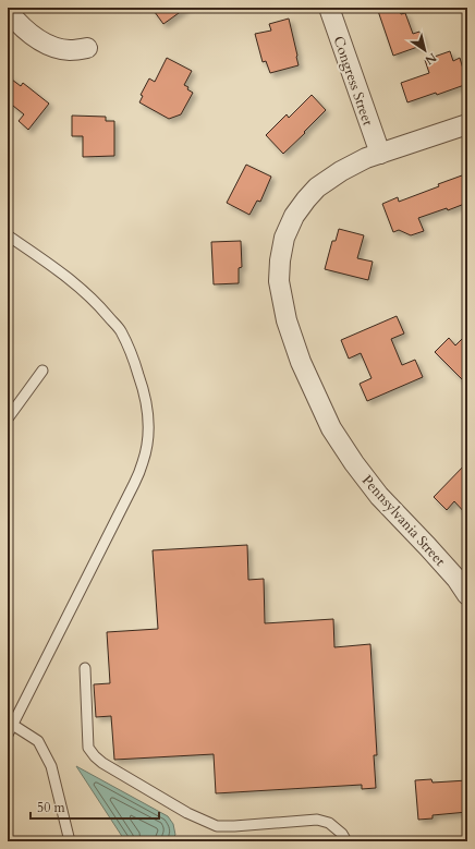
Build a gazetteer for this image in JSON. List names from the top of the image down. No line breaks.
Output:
{"streets":{"street":["Congress Street","Pennsylvania Street"]},"crossings":[["Congress Street","Pennsylvania Street"]],"scale_bar":"50 m","north":"bottom right"}
